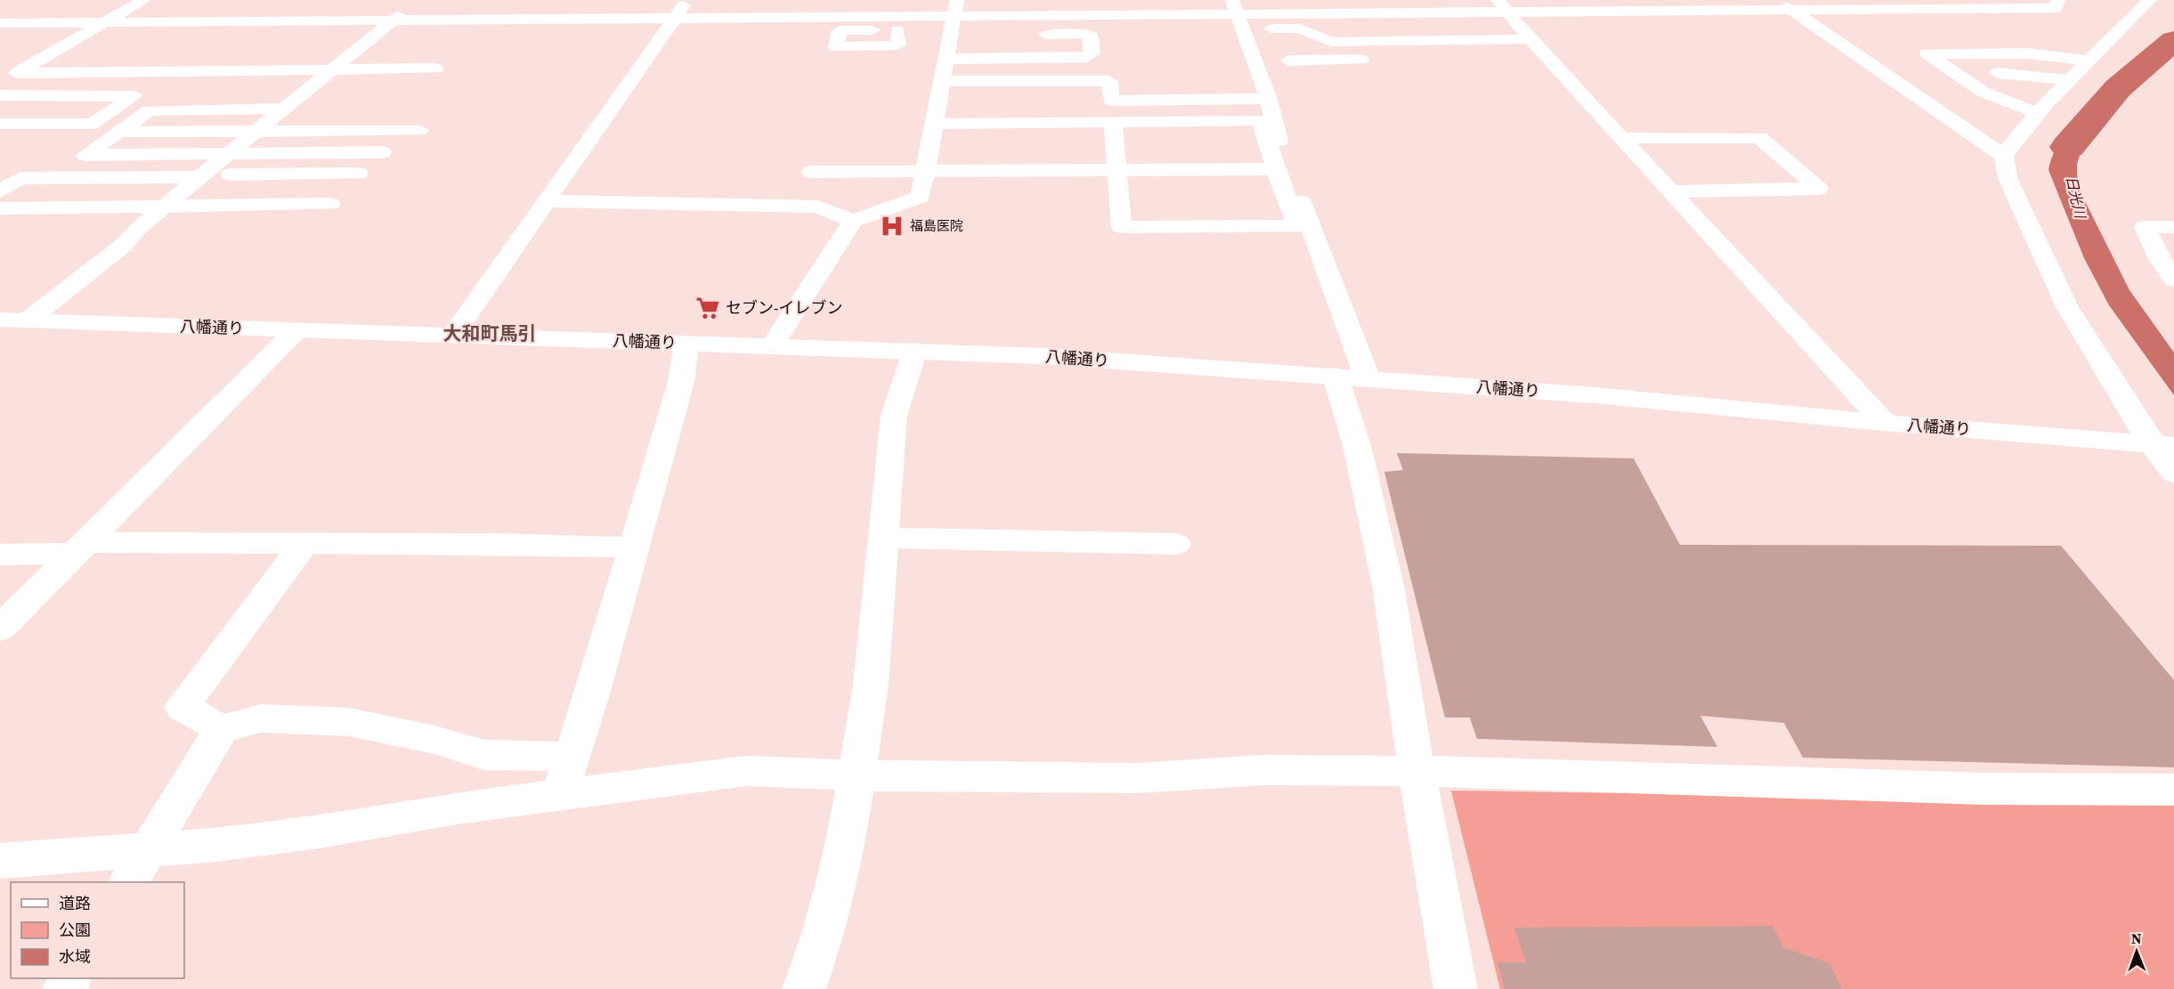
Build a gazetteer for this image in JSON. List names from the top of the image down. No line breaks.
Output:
{"streets":{"street":["八幡通り"]},"districts":["大和町馬引"],"water":["日光川"],"places":{"hospital":["福島医院"],"supermarket":["セブン-イレブン"]},"legend":["道路","公園","水域"],"north":"top"}
